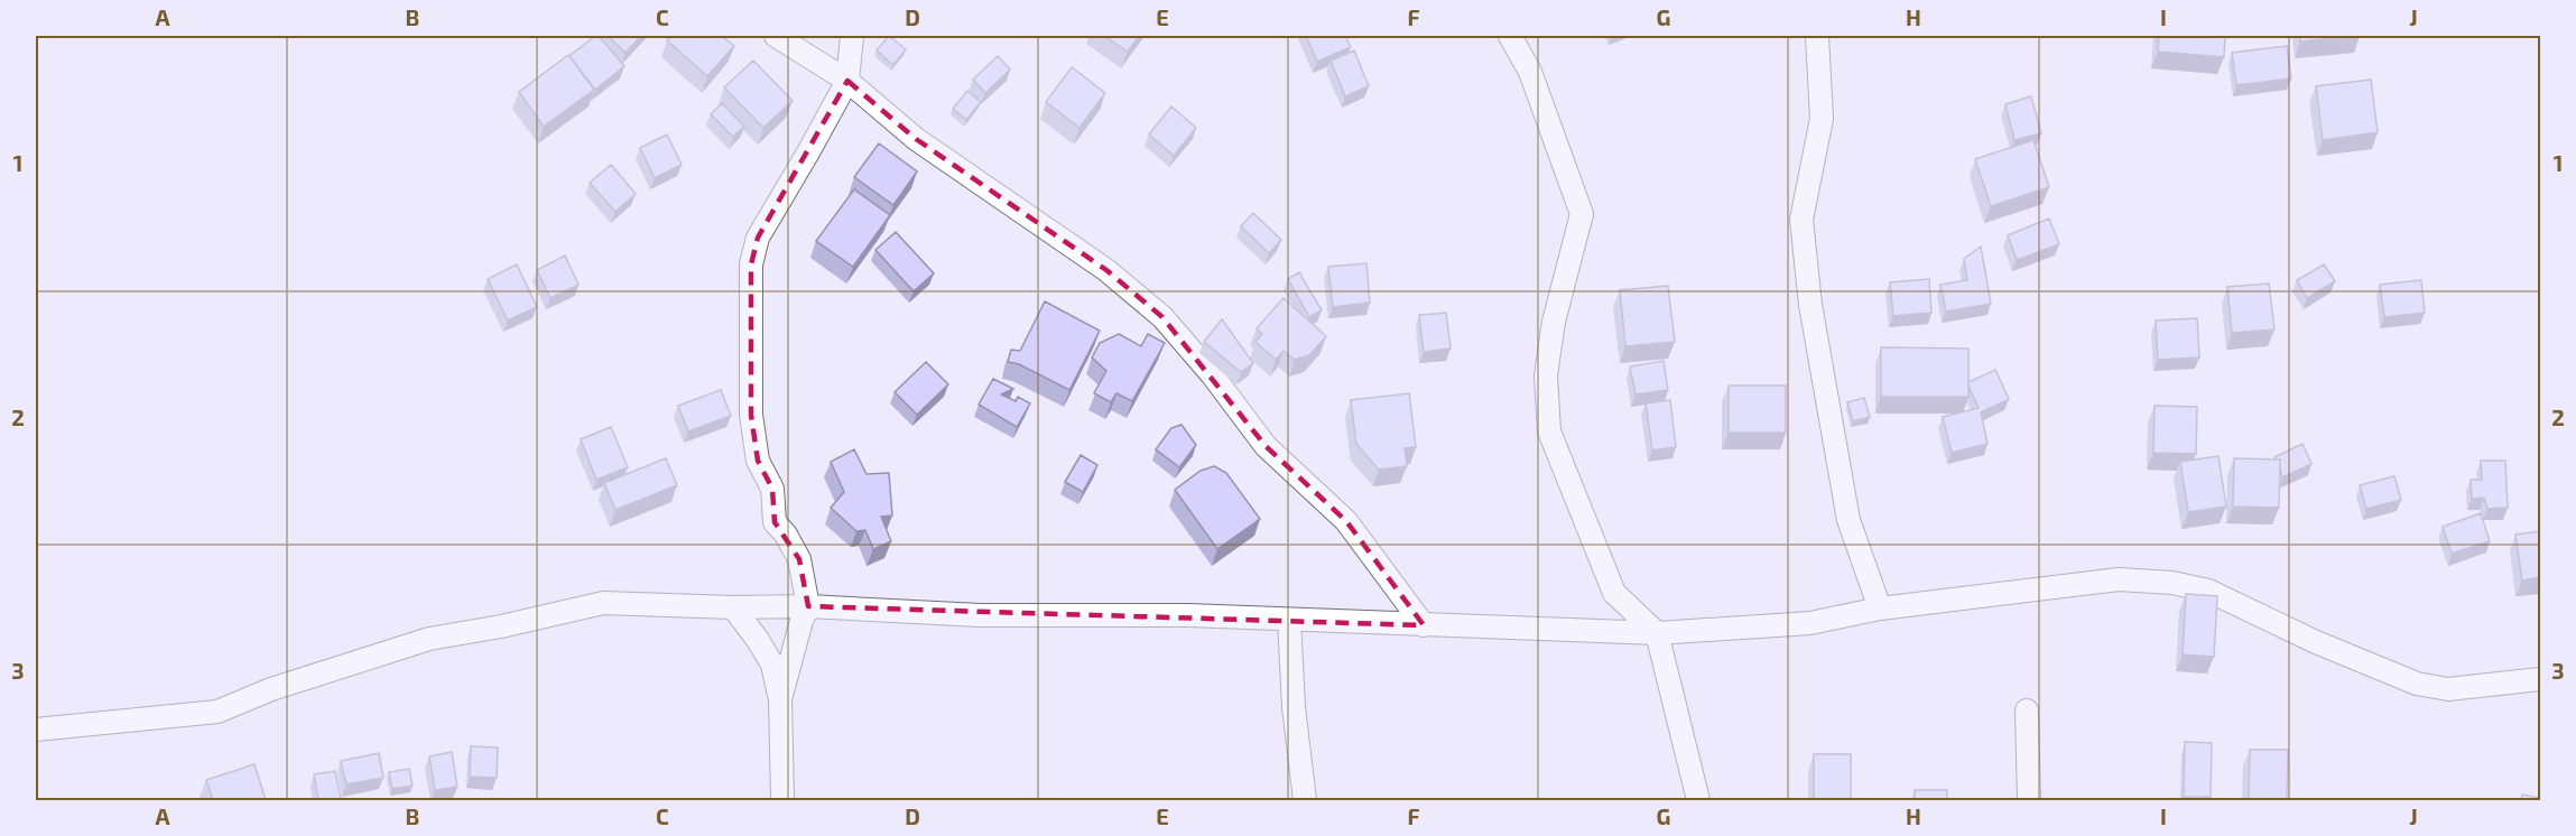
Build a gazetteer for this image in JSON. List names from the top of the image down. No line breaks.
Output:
{"grid":{"columns":["A","B","C","D","E","F","G","H","I","J"],"rows":["1","2","3"]}}
